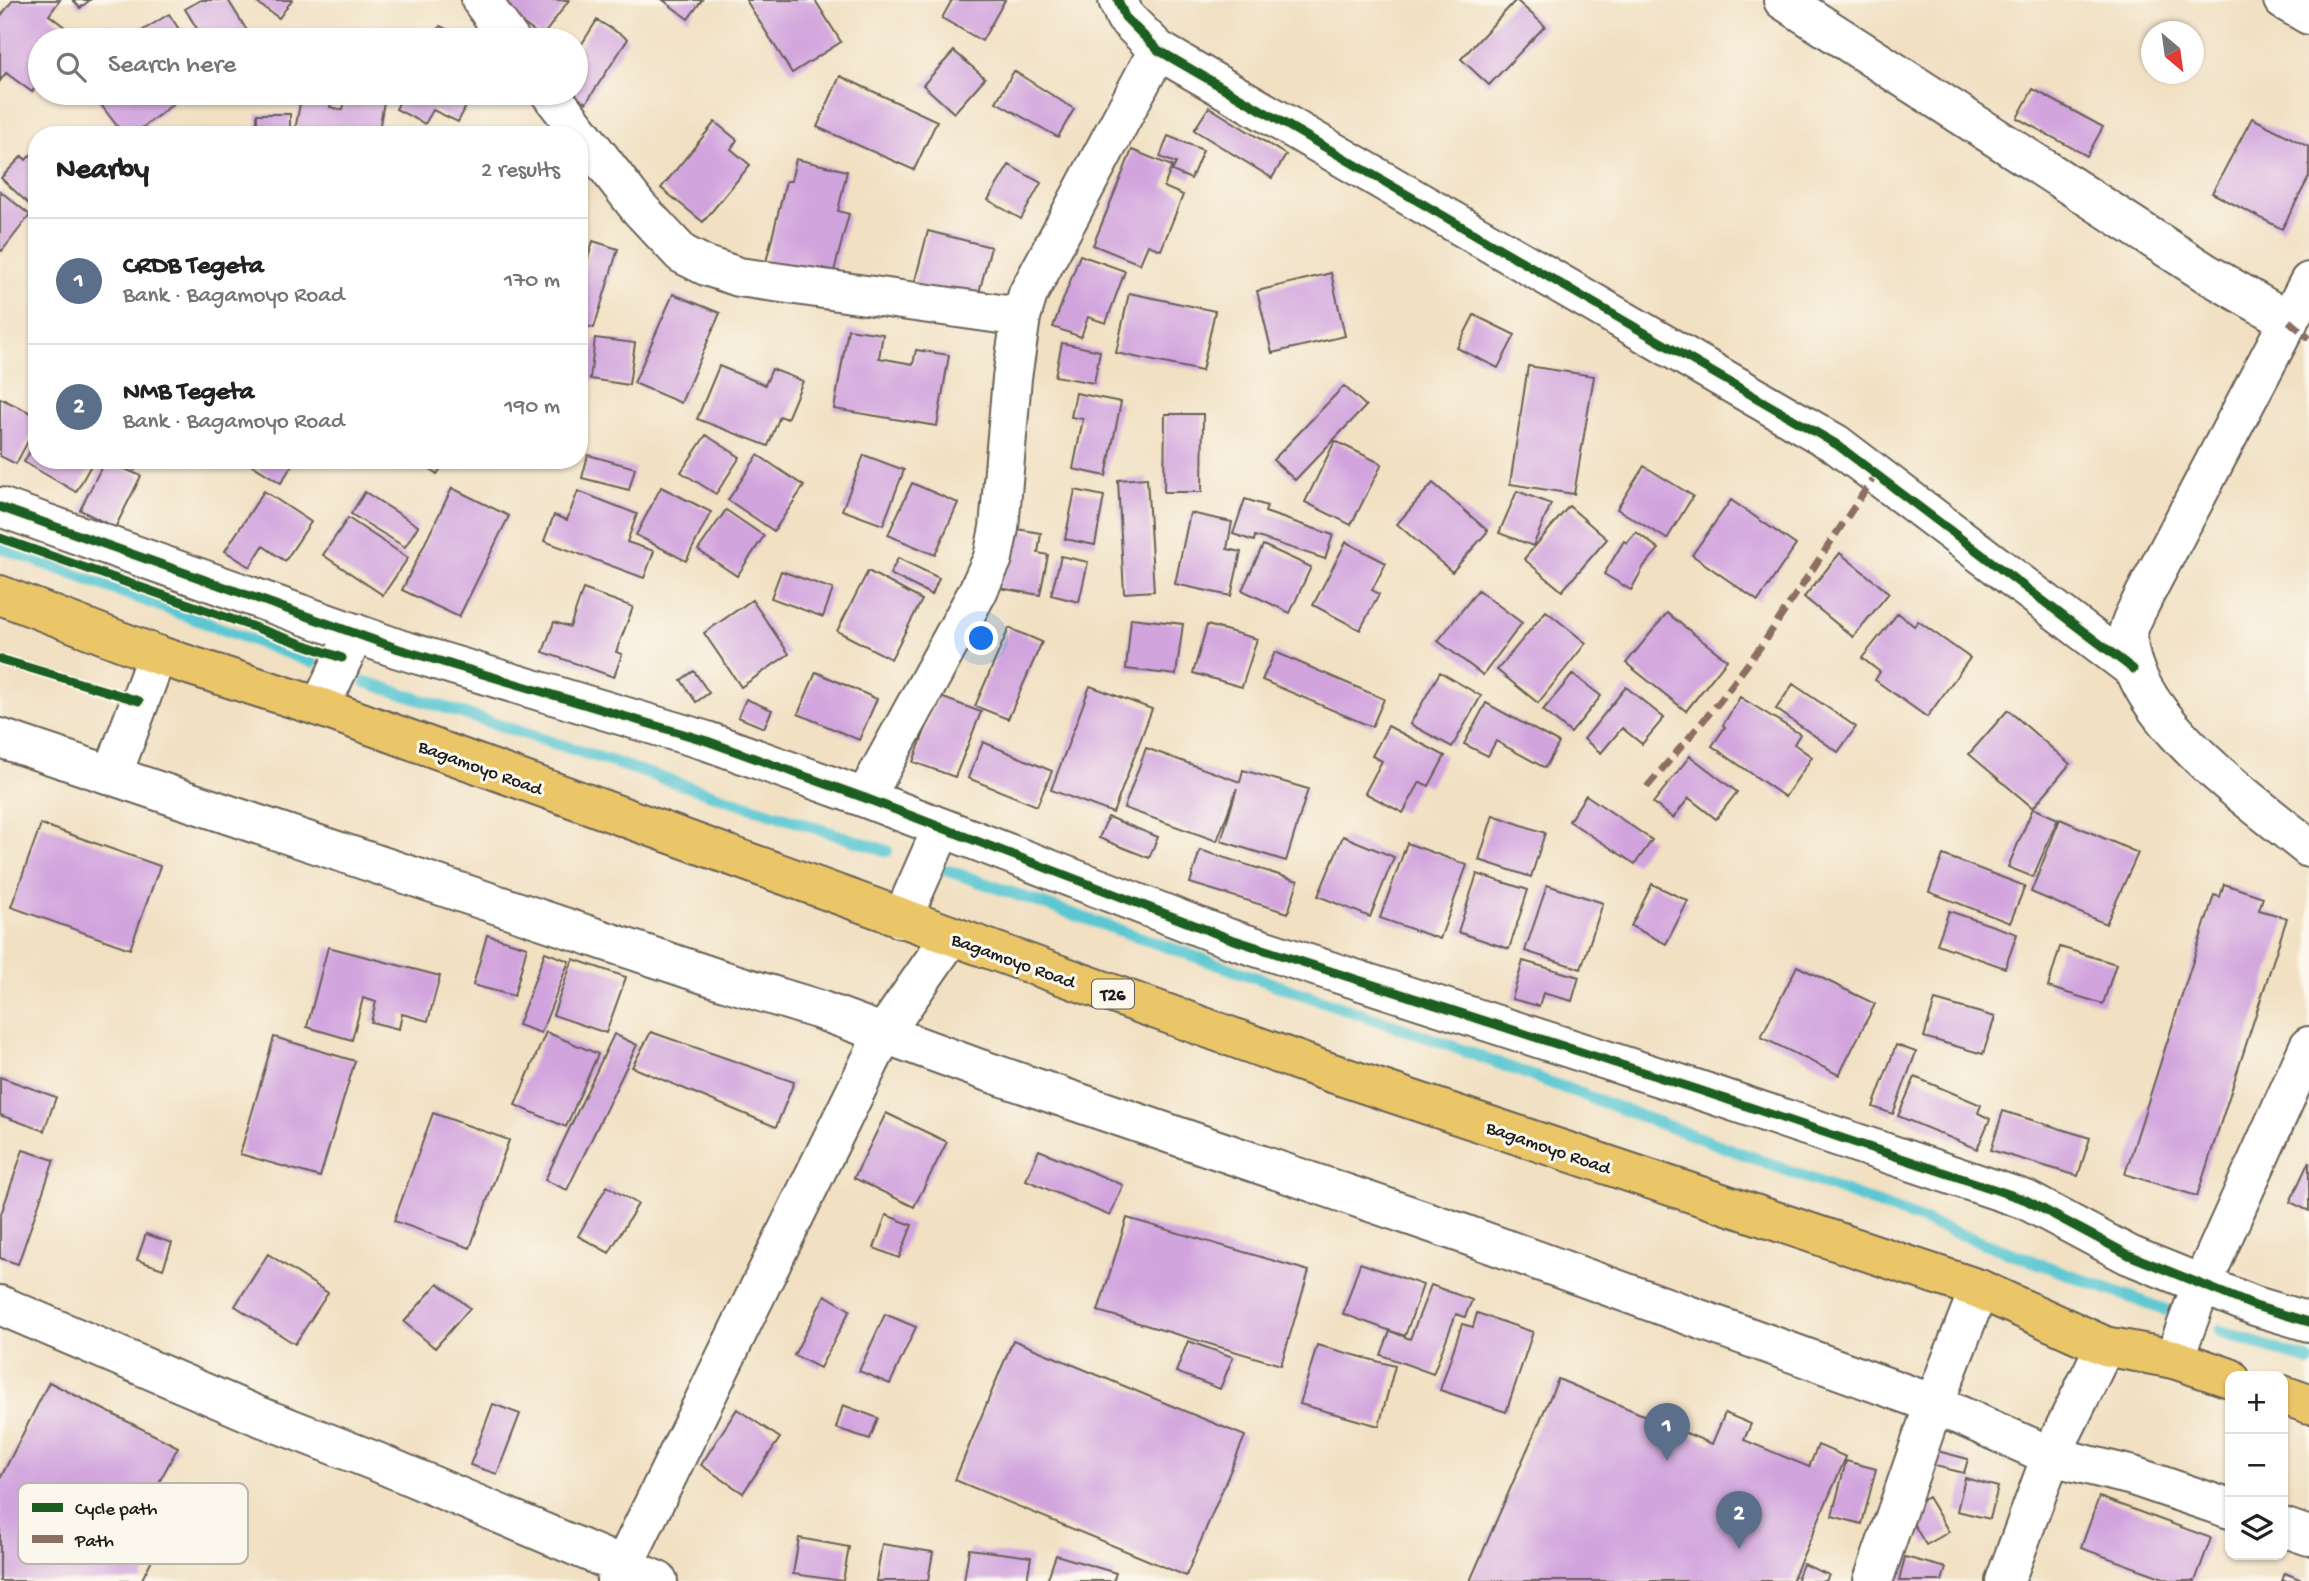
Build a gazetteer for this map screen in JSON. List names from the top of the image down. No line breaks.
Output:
{"streets":{"highway":["Bagamoyo Road","T26"]},"legend":["Cycle path","Path"],"north":"bottom right","page":{"search":"Search here","heading":["Nearby","2 results"],"list":[{"mark":"1","name":"CRDB Tegeta","note":"Bank · Bagamoyo Road","value":"170 m"},{"mark":"2","name":"NMB Tegeta","note":"Bank · Bagamoyo Road","value":"190 m"}],"map_buttons":["+","−"],"pins":["1","2"]}}
